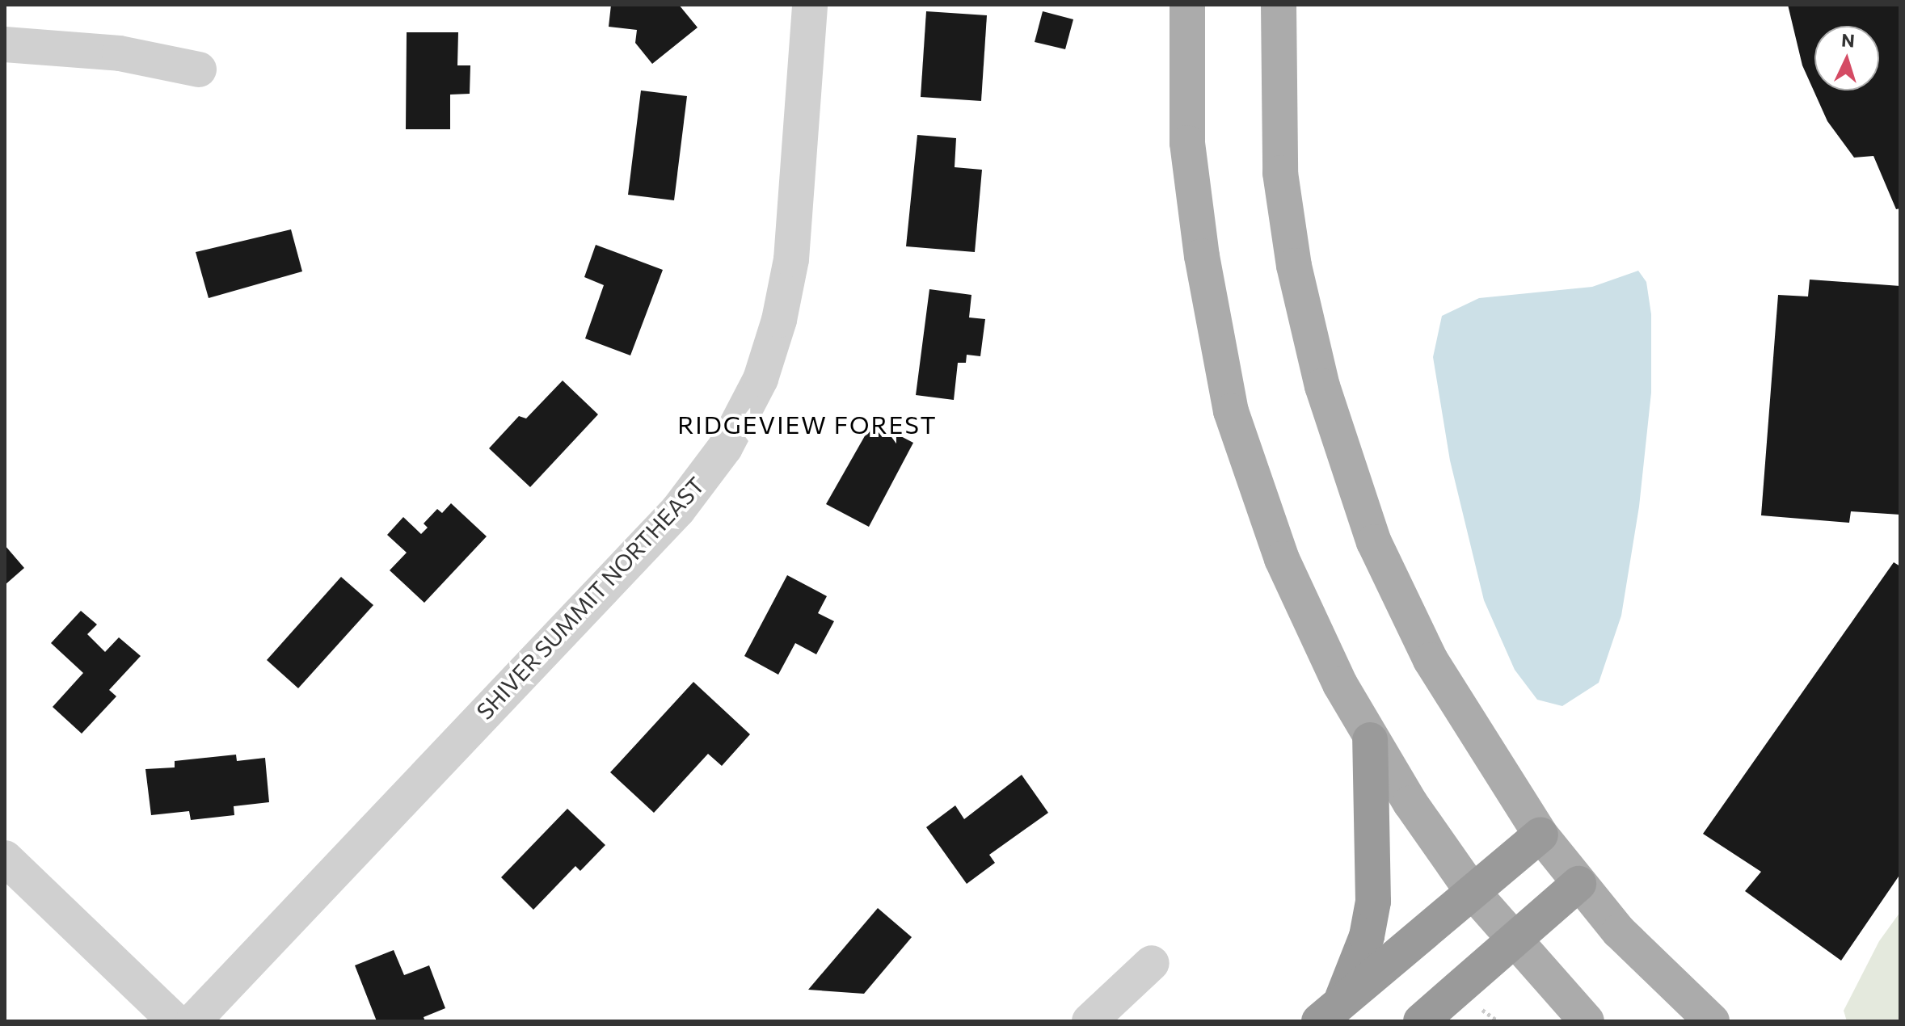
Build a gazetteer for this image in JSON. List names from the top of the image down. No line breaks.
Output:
{"streets":{"street":["SHIVER SUMMIT NORTHEAST"]},"districts":["RIDGEVIEW FOREST"],"north":"top"}
